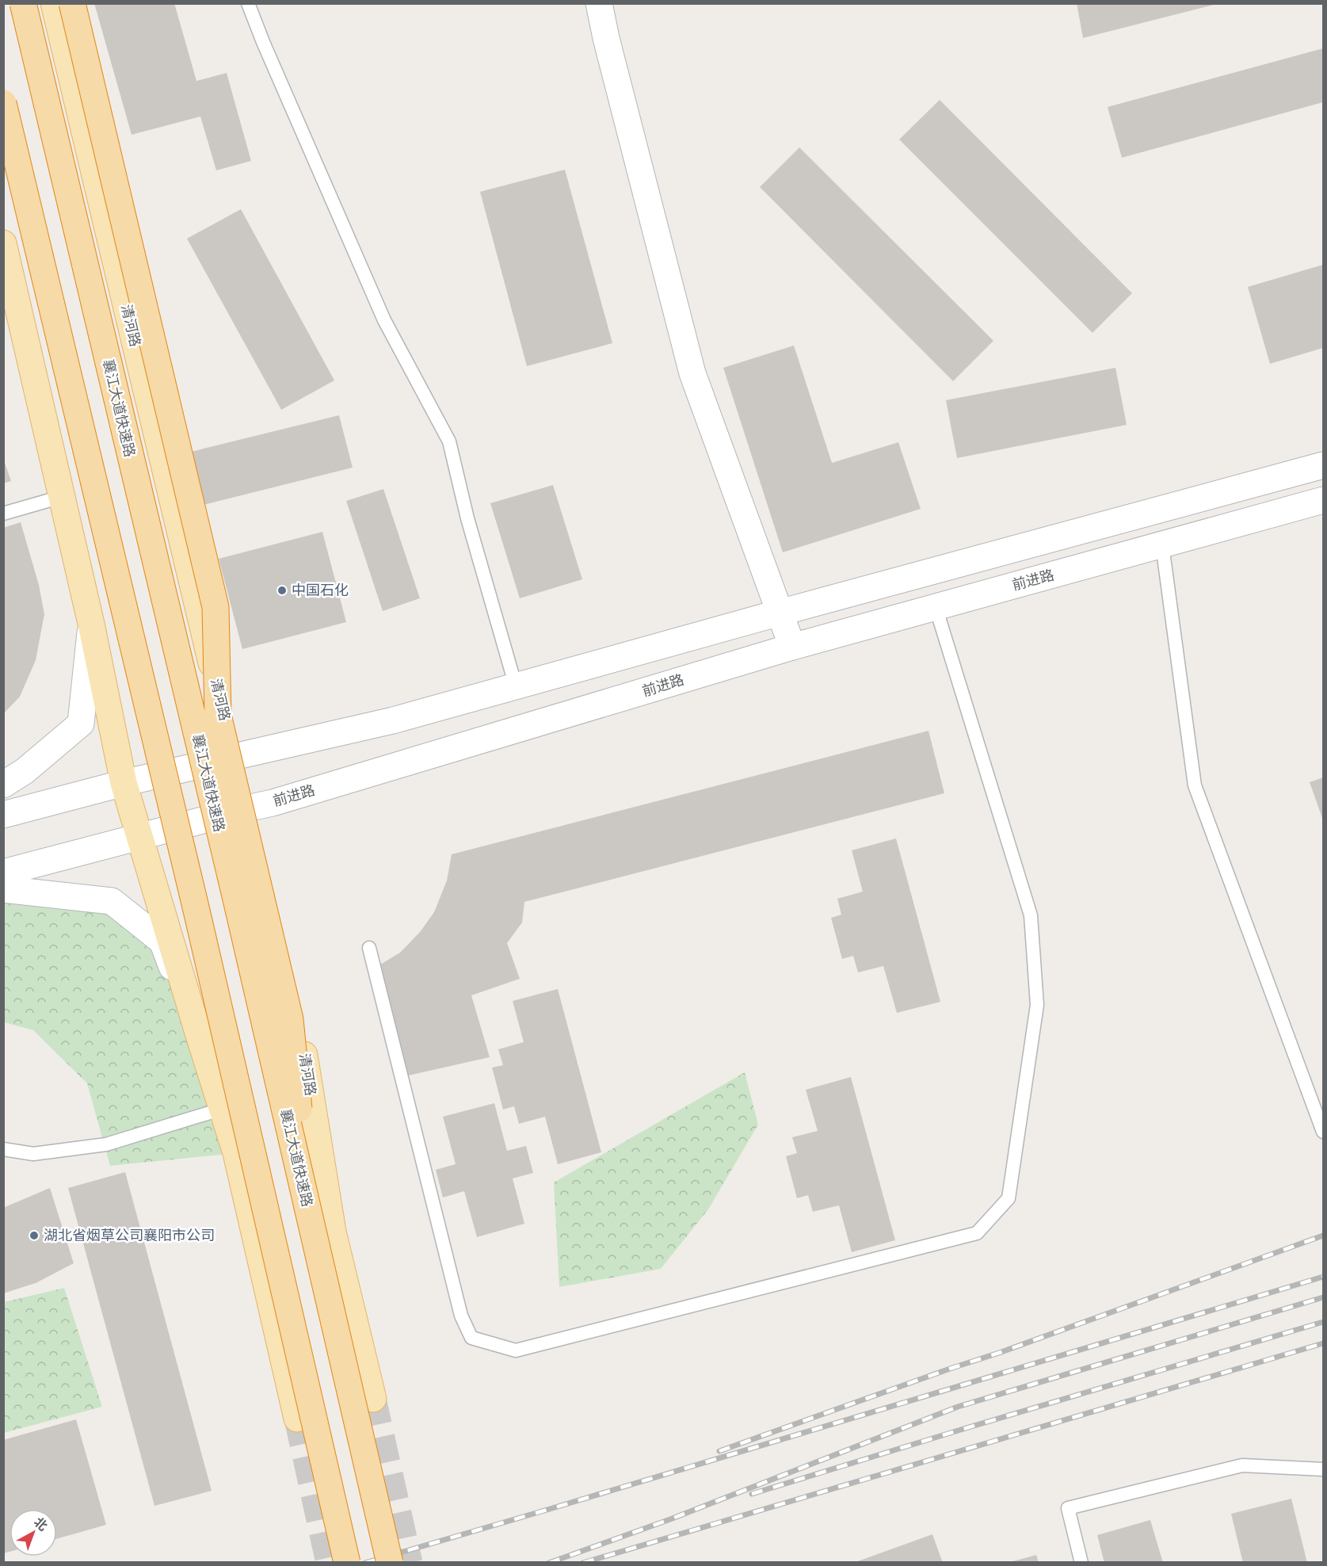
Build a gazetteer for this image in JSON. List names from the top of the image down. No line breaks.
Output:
{"streets":{"highway":["襄江大道快速路"],"main road":["清河路"],"street":["前进路"]},"crossings":[["清河路","前进路"]],"places":["中国石化","湖北省烟草公司襄阳市公司"],"north":"top right"}
